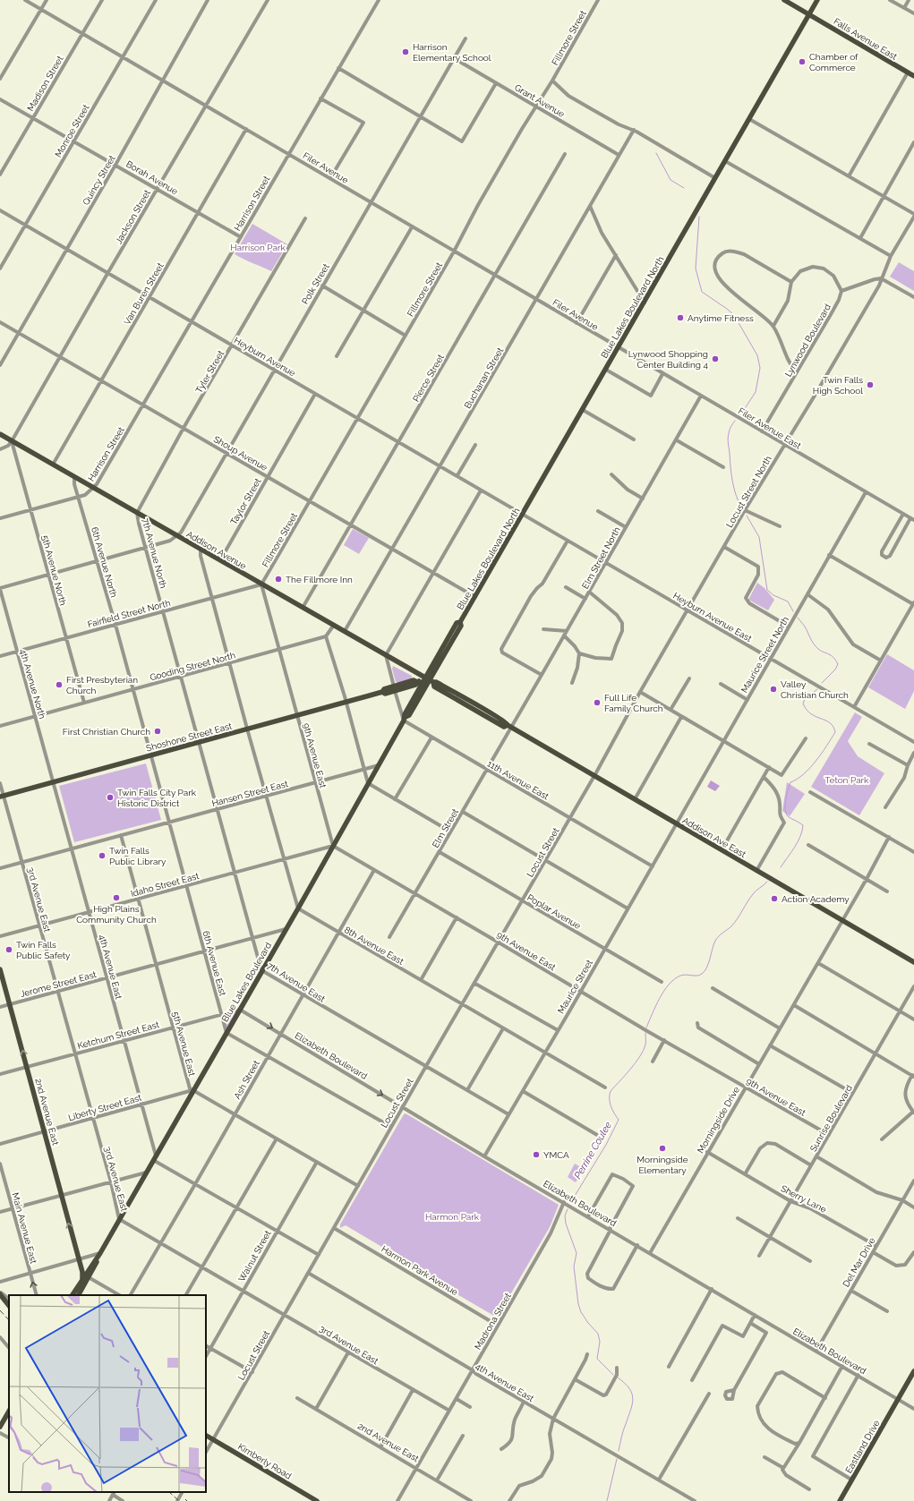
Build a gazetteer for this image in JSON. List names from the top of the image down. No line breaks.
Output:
{"streets":{"main road":["Falls Avenue East","Blue Lakes Boulevard North","Addison Avenue","Shoshone Street East","Addison Ave East","Blue Lakes Boulevard","2nd Avenue East","Eastland Drive","Kimberly Road"],"street":["Fillmore Street","Madison Street","Grant Avenue","Monroe Street","Filer Avenue","Borah Avenue","Quincy Street","Harrison Street","Jackson Street","Polk Street","Van Buren Street","Lynwood Boulevard","Heyburn Avenue","Tyler Street","Pierce Street","Buchanan Street","Filer Avenue East","Shoup Avenue","Locust Street North","Taylor Street","7th Avenue North","Elm Street North","6th Avenue North","5th Avenue North","Fairfield Street North","Heyburn Avenue East","Maurice Street North","Gooding Street North","4th Avenue North","9th Avenue East","11th Avenue East","Hansen Street East","Elm Street","Locust Street","Idaho Street East","3rd Avenue East","Poplar Avenue","8th Avenue East","6th Avenue East","4th Avenue East","7th Avenue East","Jerome Street East","Maurice Street","Ketchum Street East","5th Avenue East","Elizabeth Boulevard","Ash Street","Liberty Street East","Sunrise Boulevard","Morningside Drive","Sherry Lane","Main Avenue East","Walnut Street","Del Mar Drive","Harmon Park Avenue","Madrona Street"]},"crossings":[["Fillmore Street","Grant Avenue"],["Fillmore Street","Filer Avenue"],["Fillmore Street","Heyburn Avenue"],["Fillmore Street","Shoup Avenue"],["Fillmore Street","Addison Avenue"],["Fillmore Street","Fairfield Street North"],["Fillmore Street","9th Avenue East"],["Falls Avenue East","Blue Lakes Boulevard North"],["Madison Street","Filer Avenue"],["Madison Street","Borah Avenue"],["Grant Avenue","Polk Street"],["Grant Avenue","Buchanan Street"],["Monroe Street","Filer Avenue"],["Monroe Street","Borah Avenue"],["Monroe Street","Heyburn Avenue"],["Filer Avenue","Quincy Street"],["Filer Avenue","Harrison Street"],["Filer Avenue","Jackson Street"],["Filer Avenue","Polk Street"],["Filer Avenue","Van Buren Street"],["Filer Avenue","Blue Lakes Boulevard North"],["Filer Avenue","Pierce Street"],["Filer Avenue","Buchanan Street"],["Filer Avenue","Filer Avenue East"],["Borah Avenue","Quincy Street"],["Borah Avenue","Harrison Street"],["Borah Avenue","Jackson Street"],["Borah Avenue","Van Buren Street"],["Quincy Street","Heyburn Avenue"],["Quincy Street","Shoup Avenue"],["Harrison Street","Heyburn Avenue"],["Harrison Street","Shoup Avenue"],["Harrison Street","Addison Avenue"],["Jackson Street","Heyburn Avenue"],["Jackson Street","Shoup Avenue"],["Jackson Street","Addison Avenue"],["Jackson Street","5th Avenue North"],["Polk Street","Heyburn Avenue"],["Polk Street","Shoup Avenue"],["Polk Street","Addison Avenue"],["Van Buren Street","Heyburn Avenue"],["Van Buren Street","Shoup Avenue"],["Van Buren Street","Addison Avenue"],["Blue Lakes Boulevard North","Heyburn Avenue"],["Blue Lakes Boulevard North","Filer Avenue East"],["Blue Lakes Boulevard North","Shoup Avenue"],["Blue Lakes Boulevard North","Addison Avenue"],["Blue Lakes Boulevard North","Heyburn Avenue East"],["Blue Lakes Boulevard North","Shoshone Street East"],["Blue Lakes Boulevard North","Addison Ave East"],["Blue Lakes Boulevard North","Blue Lakes Boulevard"],["Lynwood Boulevard","Filer Avenue East"],["Heyburn Avenue","Tyler Street"],["Heyburn Avenue","Pierce Street"],["Heyburn Avenue","Buchanan Street"],["Heyburn Avenue","Taylor Street"],["Heyburn Avenue","Heyburn Avenue East"],["Tyler Street","Shoup Avenue"],["Tyler Street","Addison Avenue"],["Tyler Street","7th Avenue North"],["Pierce Street","Shoup Avenue"],["Pierce Street","Addison Avenue"],["Buchanan Street","Shoup Avenue"],["Buchanan Street","Addison Avenue"],["Filer Avenue East","Locust Street North"],["Filer Avenue East","Elm Street North"],["Filer Avenue East","Maurice Street North"],["Shoup Avenue","Taylor Street"],["Locust Street North","Heyburn Avenue East"],["Locust Street North","Addison Ave East"],["Locust Street North","Locust Street"],["Taylor Street","Addison Avenue"],["Addison Avenue","7th Avenue North"],["Addison Avenue","6th Avenue North"],["Addison Avenue","5th Avenue North"],["Addison Avenue","Fairfield Street North"],["Addison Avenue","Shoshone Street East"],["Addison Avenue","9th Avenue East"],["Addison Avenue","Addison Ave East"],["Addison Avenue","Blue Lakes Boulevard"],["7th Avenue North","Fairfield Street North"],["7th Avenue North","Gooding Street North"],["7th Avenue North","Shoshone Street East"],["7th Avenue North","7th Avenue East"],["Elm Street North","Heyburn Avenue East"],["Elm Street North","Elm Street"],["Elm Street North","Addison Ave East"],["6th Avenue North","Fairfield Street North"],["6th Avenue North","Gooding Street North"],["6th Avenue North","Shoshone Street East"],["6th Avenue North","6th Avenue East"],["5th Avenue North","Fairfield Street North"],["5th Avenue North","Gooding Street North"],["Fairfield Street North","4th Avenue North"],["Fairfield Street North","9th Avenue East"],["Heyburn Avenue East","Maurice Street North"],["Maurice Street North","Addison Ave East"],["Maurice Street North","Maurice Street"],["Gooding Street North","4th Avenue North"],["Gooding Street North","9th Avenue East"],["4th Avenue North","Shoshone Street East"],["4th Avenue North","4th Avenue East"],["Shoshone Street East","9th Avenue East"],["Shoshone Street East","Addison Ave East"],["Shoshone Street East","3rd Avenue East"],["Shoshone Street East","6th Avenue East"],["Shoshone Street East","4th Avenue East"],["Shoshone Street East","Blue Lakes Boulevard"],["Shoshone Street East","7th Avenue East"],["9th Avenue East","Hansen Street East"],["9th Avenue East","Elm Street"],["9th Avenue East","Locust Street"],["9th Avenue East","Idaho Street East"],["9th Avenue East","Blue Lakes Boulevard"],["9th Avenue East","Maurice Street"],["9th Avenue East","Ash Street"],["9th Avenue East","Sunrise Boulevard"],["9th Avenue East","Morningside Drive"],["11th Avenue East","Elm Street"],["11th Avenue East","Locust Street"],["11th Avenue East","Blue Lakes Boulevard"],["11th Avenue East","Maurice Street"],["Hansen Street East","3rd Avenue East"],["Hansen Street East","6th Avenue East"],["Hansen Street East","4th Avenue East"],["Hansen Street East","Blue Lakes Boulevard"],["Hansen Street East","7th Avenue East"],["Hansen Street East","5th Avenue East"],["Elm Street","Addison Ave East"],["Elm Street","Poplar Avenue"],["Addison Ave East","Locust Street"],["Addison Ave East","Blue Lakes Boulevard"],["Addison Ave East","Maurice Street"],["Addison Ave East","Morningside Drive"],["Locust Street","3rd Avenue East"],["Locust Street","Poplar Avenue"],["Locust Street","8th Avenue East"],["Locust Street","4th Avenue East"],["Locust Street","7th Avenue East"],["Locust Street","Elizabeth Boulevard"],["Locust Street","Harmon Park Avenue"],["Locust Street","Kimberly Road"],["Idaho Street East","3rd Avenue East"],["Idaho Street East","6th Avenue East"],["Idaho Street East","4th Avenue East"],["Idaho Street East","Blue Lakes Boulevard"],["Idaho Street East","7th Avenue East"],["Idaho Street East","5th Avenue East"],["3rd Avenue East","Blue Lakes Boulevard"],["3rd Avenue East","Jerome Street East"],["3rd Avenue East","Ketchum Street East"],["3rd Avenue East","Ash Street"],["3rd Avenue East","Liberty Street East"],["3rd Avenue East","Walnut Street"],["3rd Avenue East","Madrona Street"],["Poplar Avenue","Maurice Street"],["8th Avenue East","Blue Lakes Boulevard"],["8th Avenue East","Maurice Street"],["8th Avenue East","Ash Street"],["6th Avenue East","Blue Lakes Boulevard"],["6th Avenue East","Jerome Street East"],["6th Avenue East","Ketchum Street East"],["4th Avenue East","Blue Lakes Boulevard"],["4th Avenue East","Jerome Street East"],["4th Avenue East","Ketchum Street East"],["4th Avenue East","Liberty Street East"],["4th Avenue East","Madrona Street"],["Blue Lakes Boulevard","7th Avenue East"],["Blue Lakes Boulevard","Jerome Street East"],["Blue Lakes Boulevard","Ketchum Street East"],["Blue Lakes Boulevard","5th Avenue East"],["Blue Lakes Boulevard","Elizabeth Boulevard"],["Blue Lakes Boulevard","Liberty Street East"],["Blue Lakes Boulevard","2nd Avenue East"],["7th Avenue East","Jerome Street East"],["7th Avenue East","Maurice Street"],["7th Avenue East","Ash Street"],["Jerome Street East","5th Avenue East"],["Jerome Street East","2nd Avenue East"],["Maurice Street","Elizabeth Boulevard"],["Ketchum Street East","5th Avenue East"],["Ketchum Street East","Elizabeth Boulevard"],["Ketchum Street East","2nd Avenue East"],["5th Avenue East","Liberty Street East"],["Elizabeth Boulevard","Ash Street"],["Elizabeth Boulevard","Morningside Drive"],["Elizabeth Boulevard","Del Mar Drive"],["Elizabeth Boulevard","Madrona Street"],["Elizabeth Boulevard","Eastland Drive"],["Liberty Street East","2nd Avenue East"],["2nd Avenue East","Madrona Street"],["Sunrise Boulevard","Sherry Lane"],["Morningside Drive","Sherry Lane"],["Sherry Lane","Del Mar Drive"],["Harmon Park Avenue","Madrona Street"]],"water":["Perrine Coulee"],"parks":["Harrison Park","Teton Park","Harmon Park"],"places":["Harrison Elementary School","Chamber of Commerce","Anytime Fitness","Lynwood Shopping Center Building 4","Twin Falls High School","The Fillmore Inn","First Presbyterian Church","Valley Christian Church","Full Life Family Church","First Christian Church","Twin Falls City Park Historic District","Twin Falls Public Library","High Plains Community Church","Action Academy","Twin Falls Public Safety","Morningside Elementary","YMCA"]}
